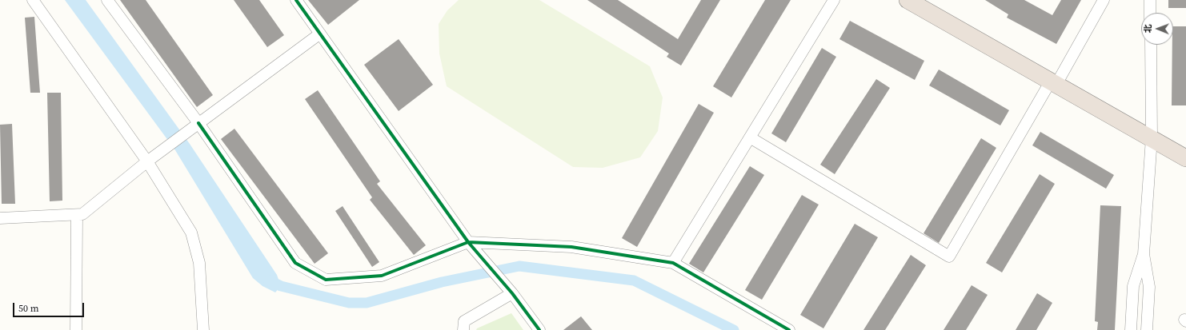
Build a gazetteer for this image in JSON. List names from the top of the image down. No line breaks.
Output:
{"scale_bar":"50 m","north":"left"}
